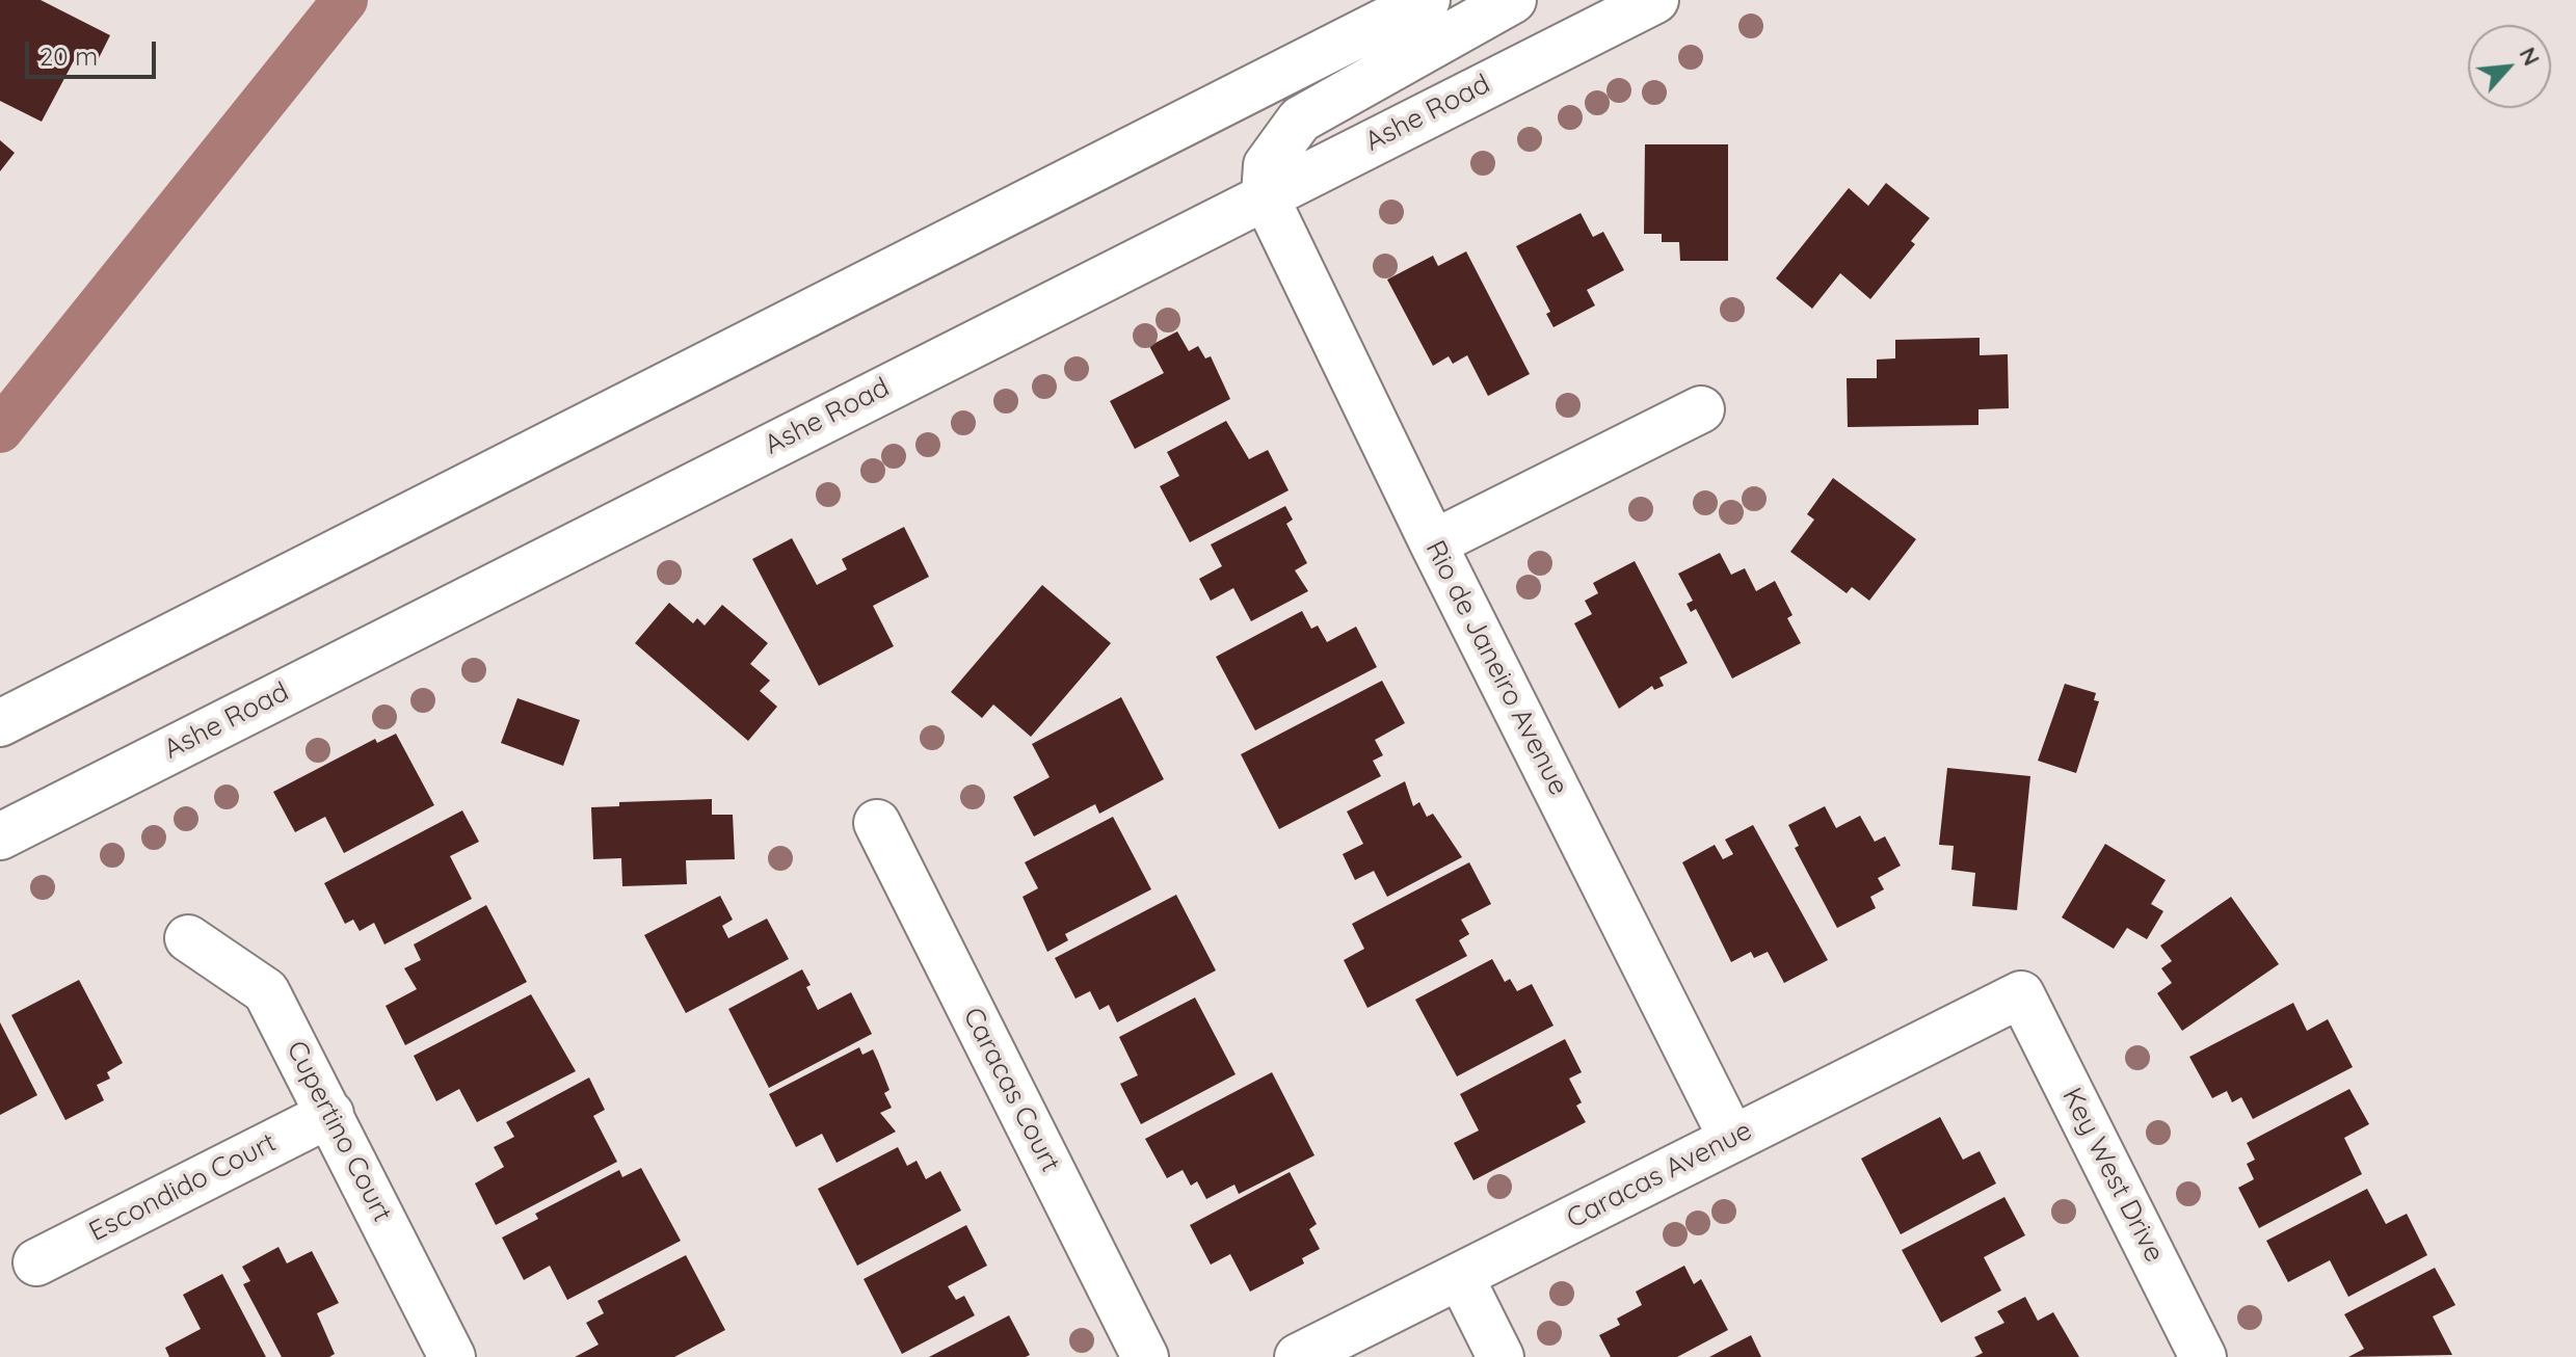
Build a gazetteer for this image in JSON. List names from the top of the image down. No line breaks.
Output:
{"streets":{"street":["Ashe Road","Rio de Janeiro Avenue","Caracas Court","Cupertino Court","Caracas Avenue","Key West Drive","Escondido Court"]},"crossings":[["Ashe Road","Rio de Janeiro Avenue"],["Rio de Janeiro Avenue","Caracas Avenue"],["Cupertino Court","Escondido Court"],["Caracas Avenue","Key West Drive"]],"scale_bar":"20 m","north":"top right"}
